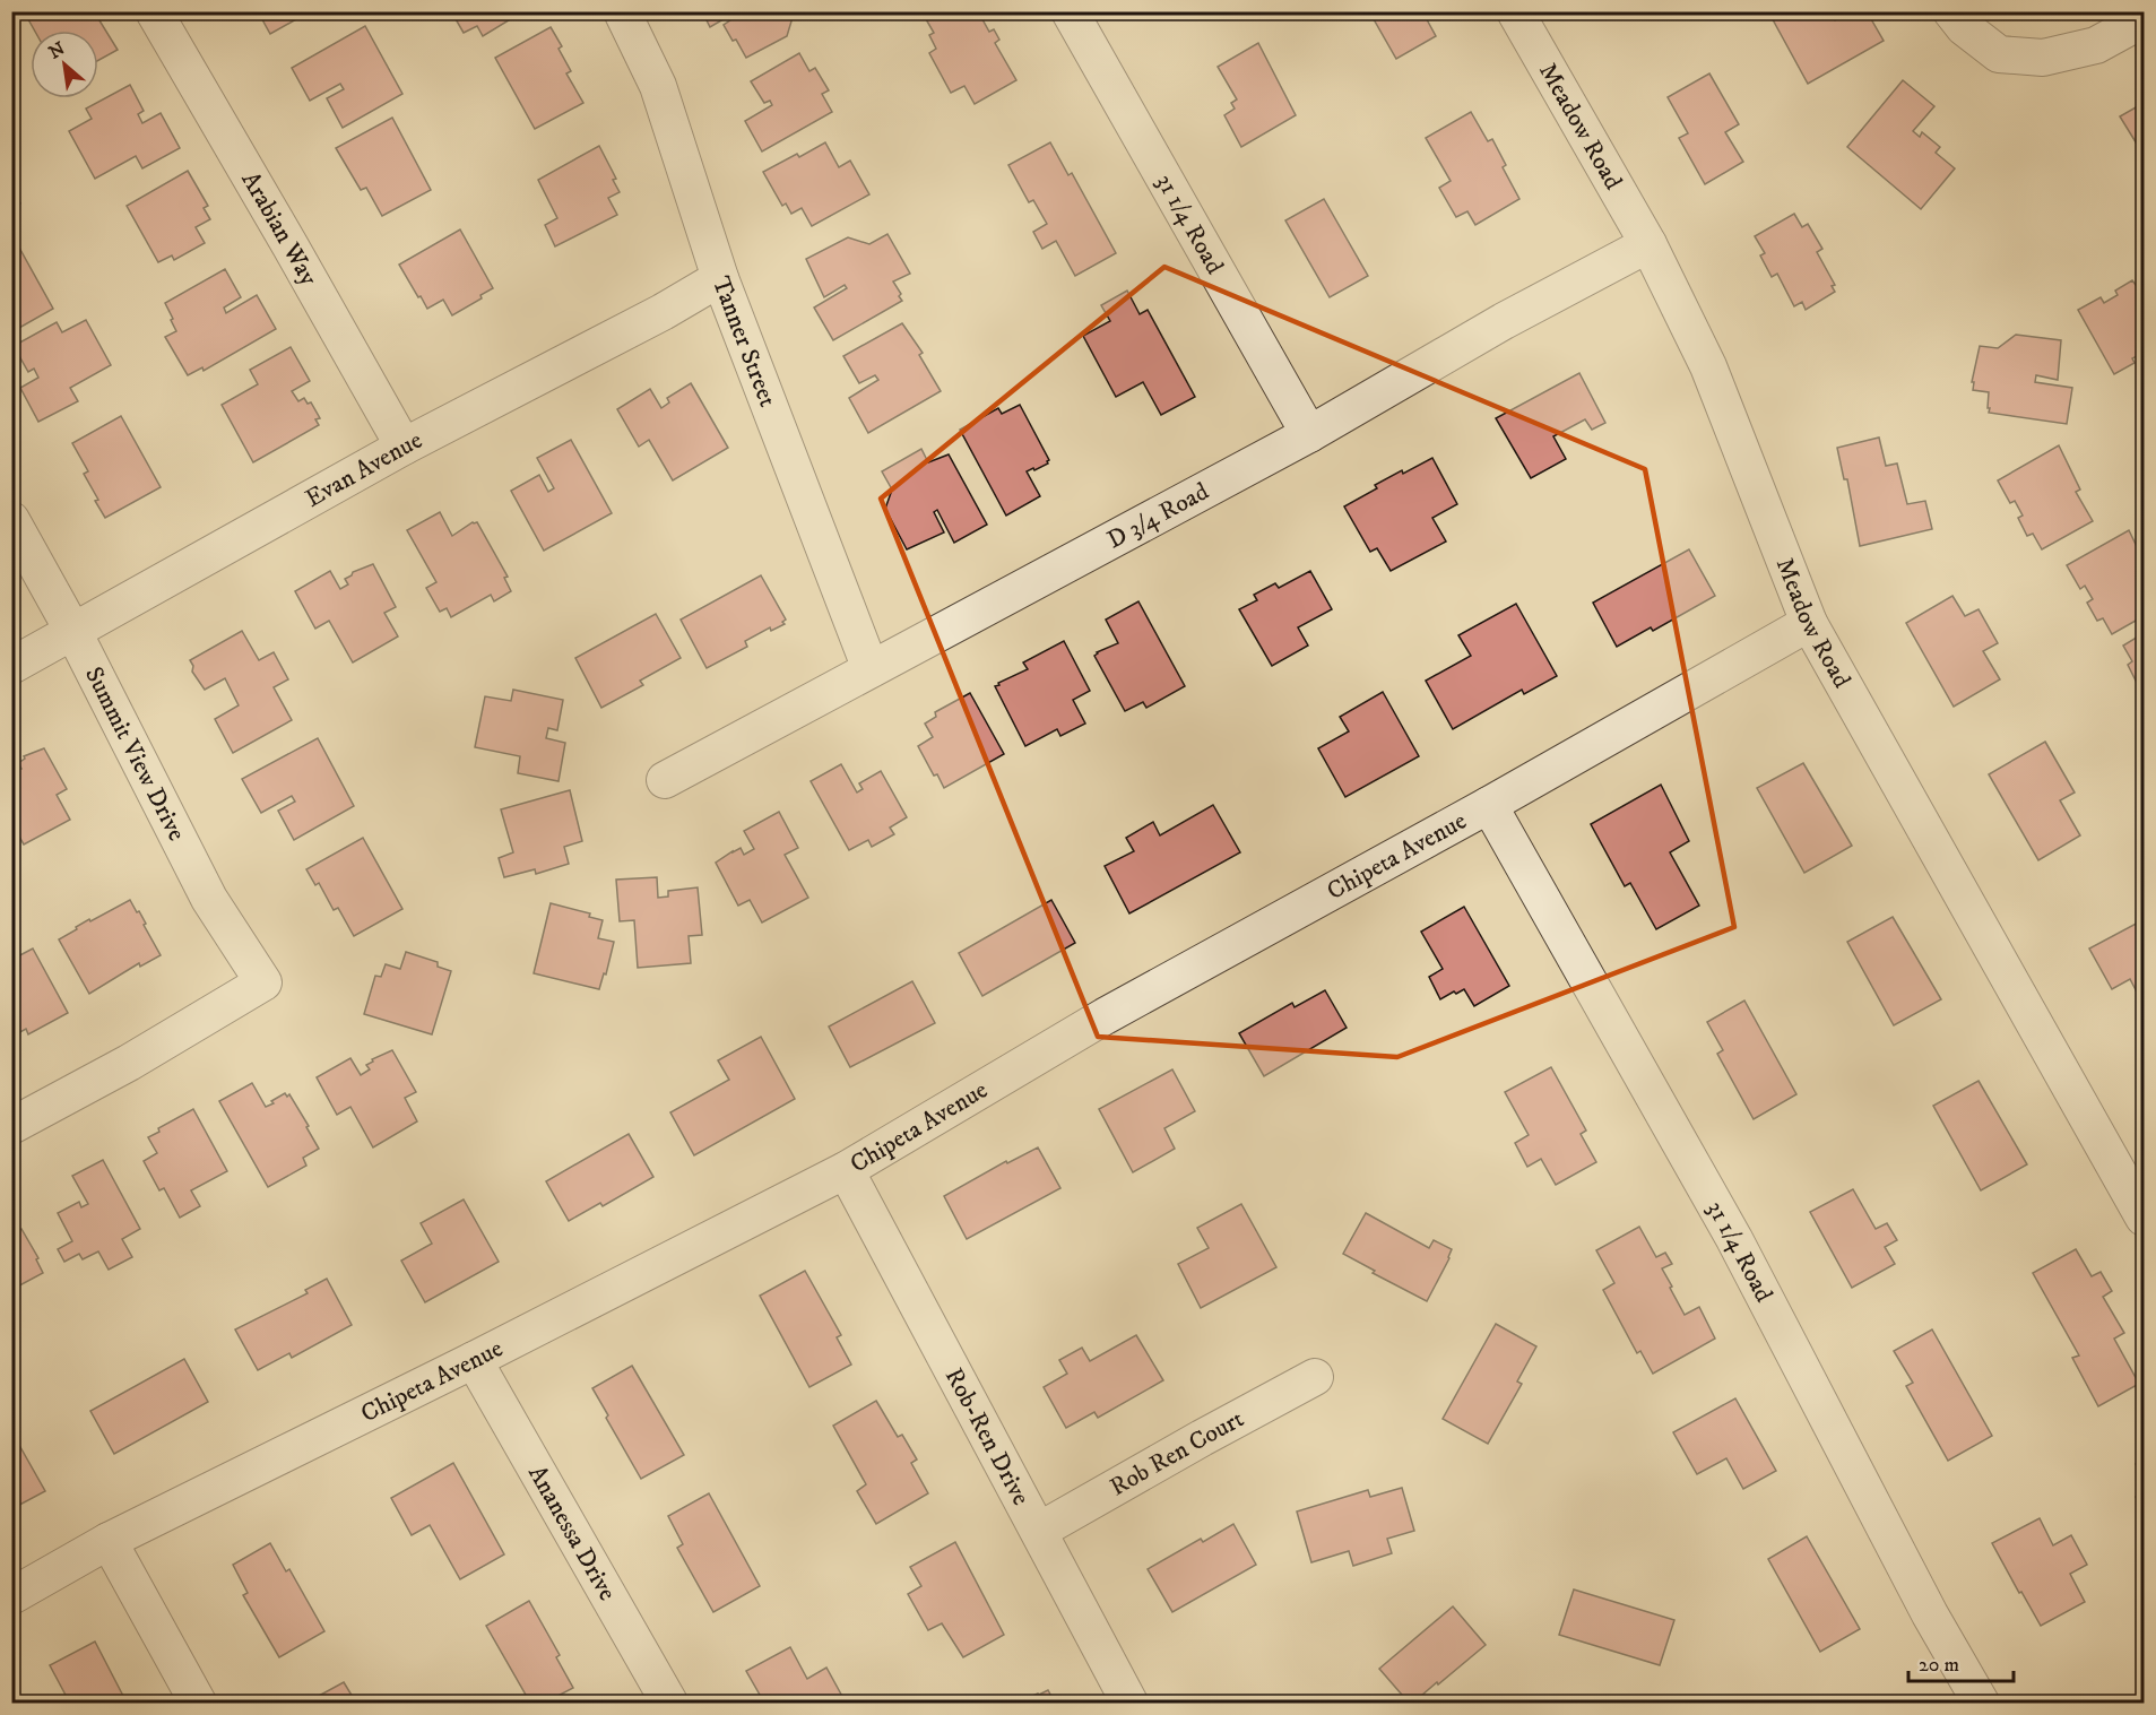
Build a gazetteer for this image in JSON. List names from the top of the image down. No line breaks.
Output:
{"streets":{"street":["Meadow Road","31 1/4 Road","Arabian Way","Tanner Street","Evan Avenue","D 3/4 Road","Summit View Drive","Chipeta Avenue","Rob-Ren Drive","Rob Ren Court","Ananessa Drive"]},"crossings":[["Meadow Road","D 3/4 Road"],["Meadow Road","Chipeta Avenue"],["31 1/4 Road","D 3/4 Road"],["31 1/4 Road","Chipeta Avenue"],["Arabian Way","Evan Avenue"],["Tanner Street","Evan Avenue"],["Tanner Street","D 3/4 Road"],["Evan Avenue","Summit View Drive"],["Chipeta Avenue","Rob-Ren Drive"],["Chipeta Avenue","Ananessa Drive"],["Rob-Ren Drive","Rob Ren Court"]],"scale_bar":"20 m","north":"top left"}
